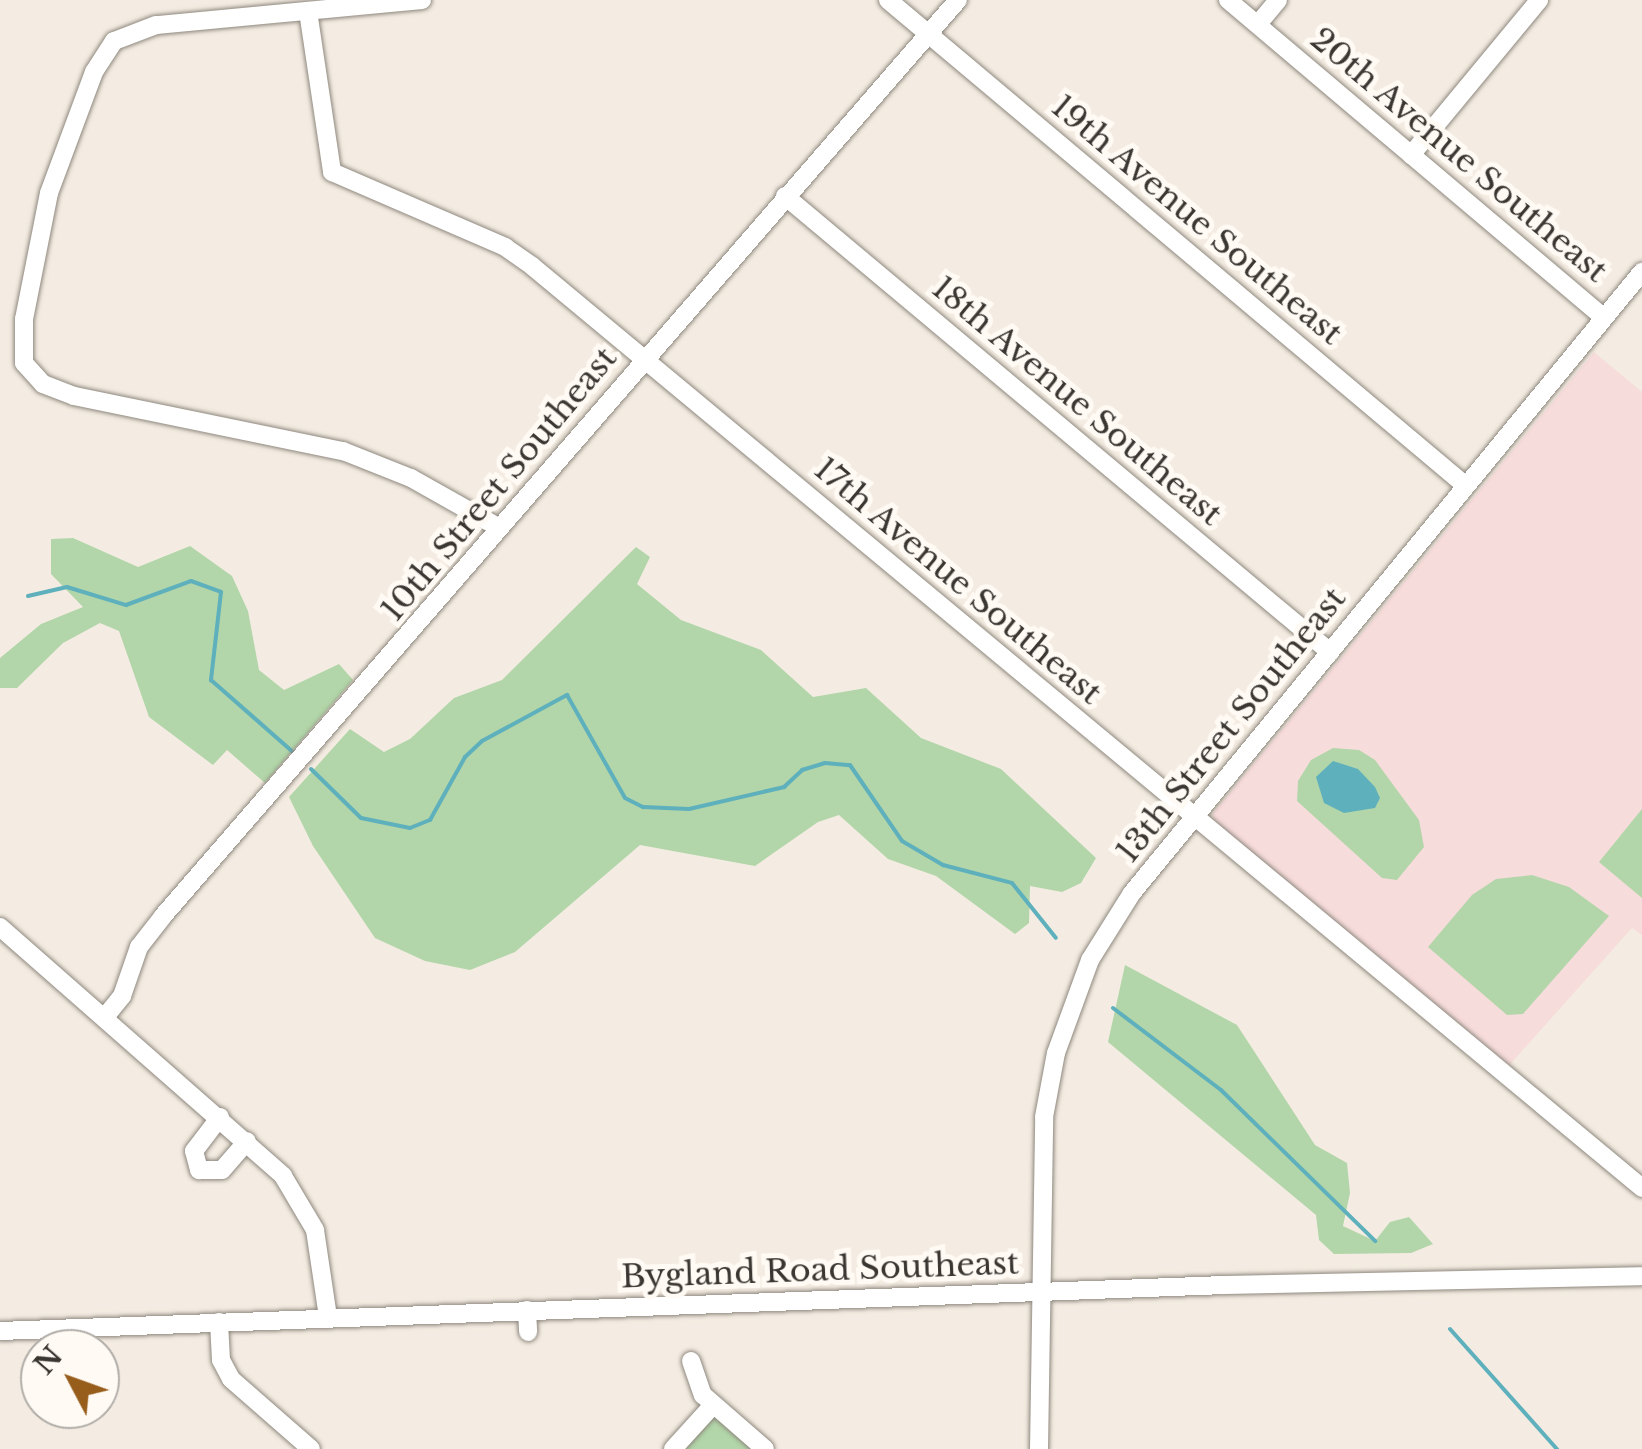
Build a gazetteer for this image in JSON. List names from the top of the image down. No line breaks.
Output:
{"streets":{"street":["20th Avenue Southeast","19th Avenue Southeast","18th Avenue Southeast","10th Street Southeast","17th Avenue Southeast","13th Street Southeast","Bygland Road Southeast"]},"crossings":[["20th Avenue Southeast","13th Street Southeast"],["19th Avenue Southeast","10th Street Southeast"],["19th Avenue Southeast","13th Street Southeast"],["18th Avenue Southeast","10th Street Southeast"],["18th Avenue Southeast","13th Street Southeast"],["10th Street Southeast","17th Avenue Southeast"],["17th Avenue Southeast","13th Street Southeast"],["13th Street Southeast","Bygland Road Southeast"]],"north":"top left"}
